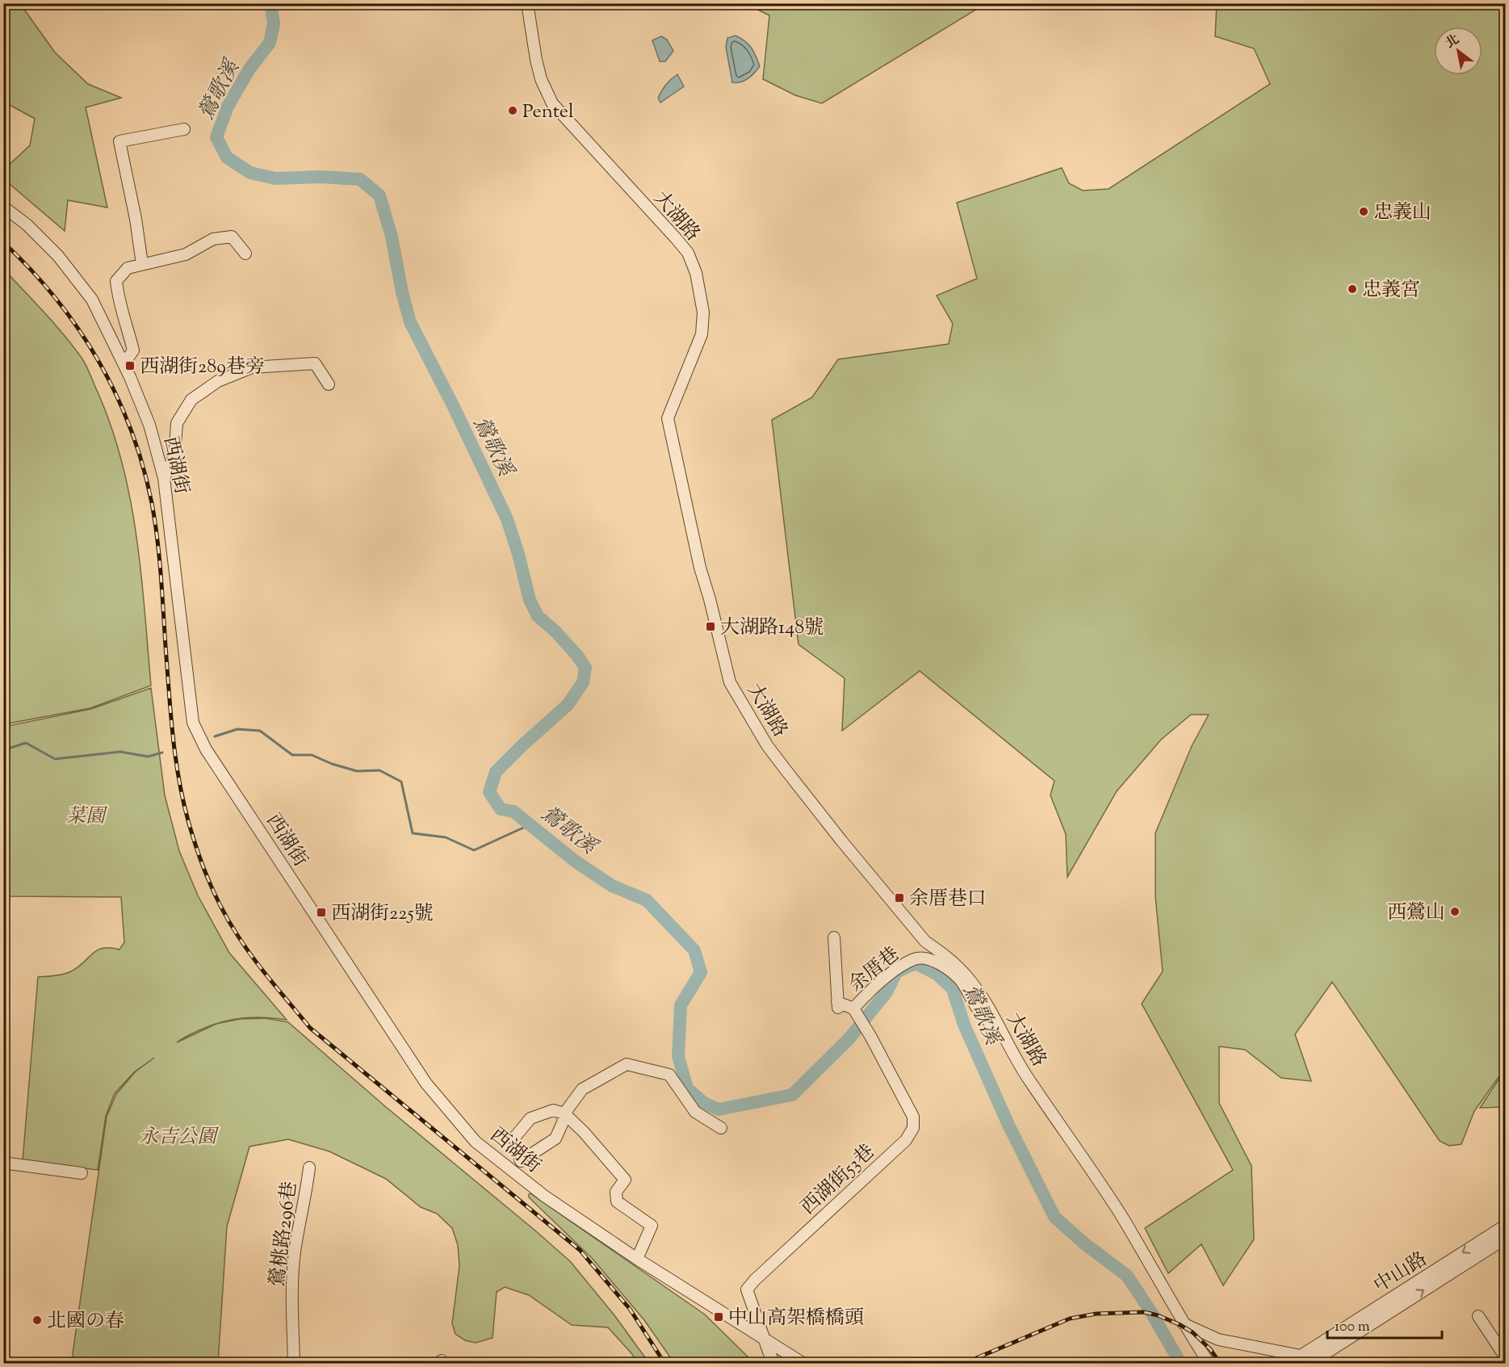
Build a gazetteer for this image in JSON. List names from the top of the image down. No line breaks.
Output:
{"streets":{"street":["大湖路","西湖街","余厝巷","西湖街53巷","鶯桃路296巷","中山路"]},"crossings":[["大湖路","余厝巷"],["西湖街","西湖街53巷"],["余厝巷","西湖街53巷"]],"water":["鶯歌溪"],"parks":["菜園","永吉公園"],"places":{"other":["Pentel","忠義山","忠義宮","西鶯山","北國の春"],"transit":["西湖街289巷旁","大湖路148號","余厝巷口","西湖街225號","中山高架橋橋頭"]},"scale_bar":"100 m","north":"top left"}
